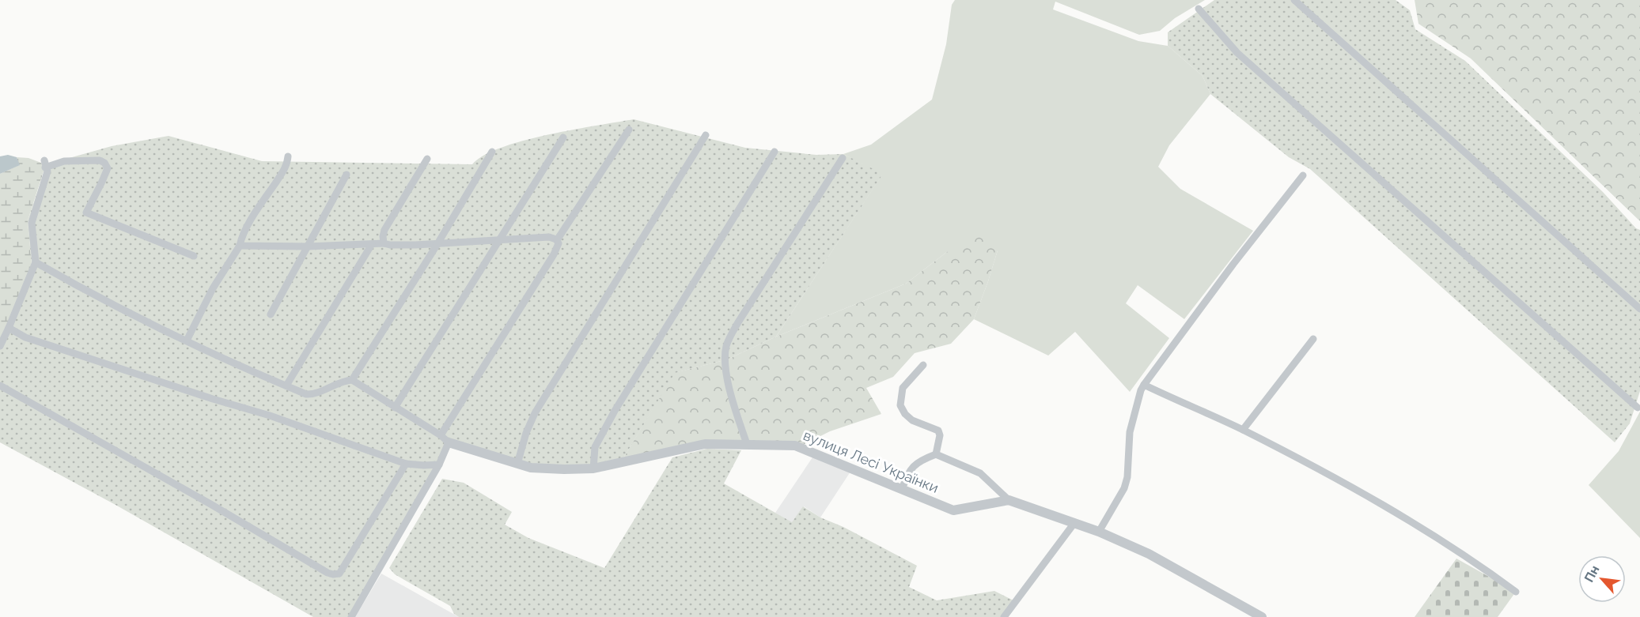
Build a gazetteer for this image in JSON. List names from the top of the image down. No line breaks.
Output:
{"streets":{"street":["вулиця Лесі Українки"]},"north":"top left"}
